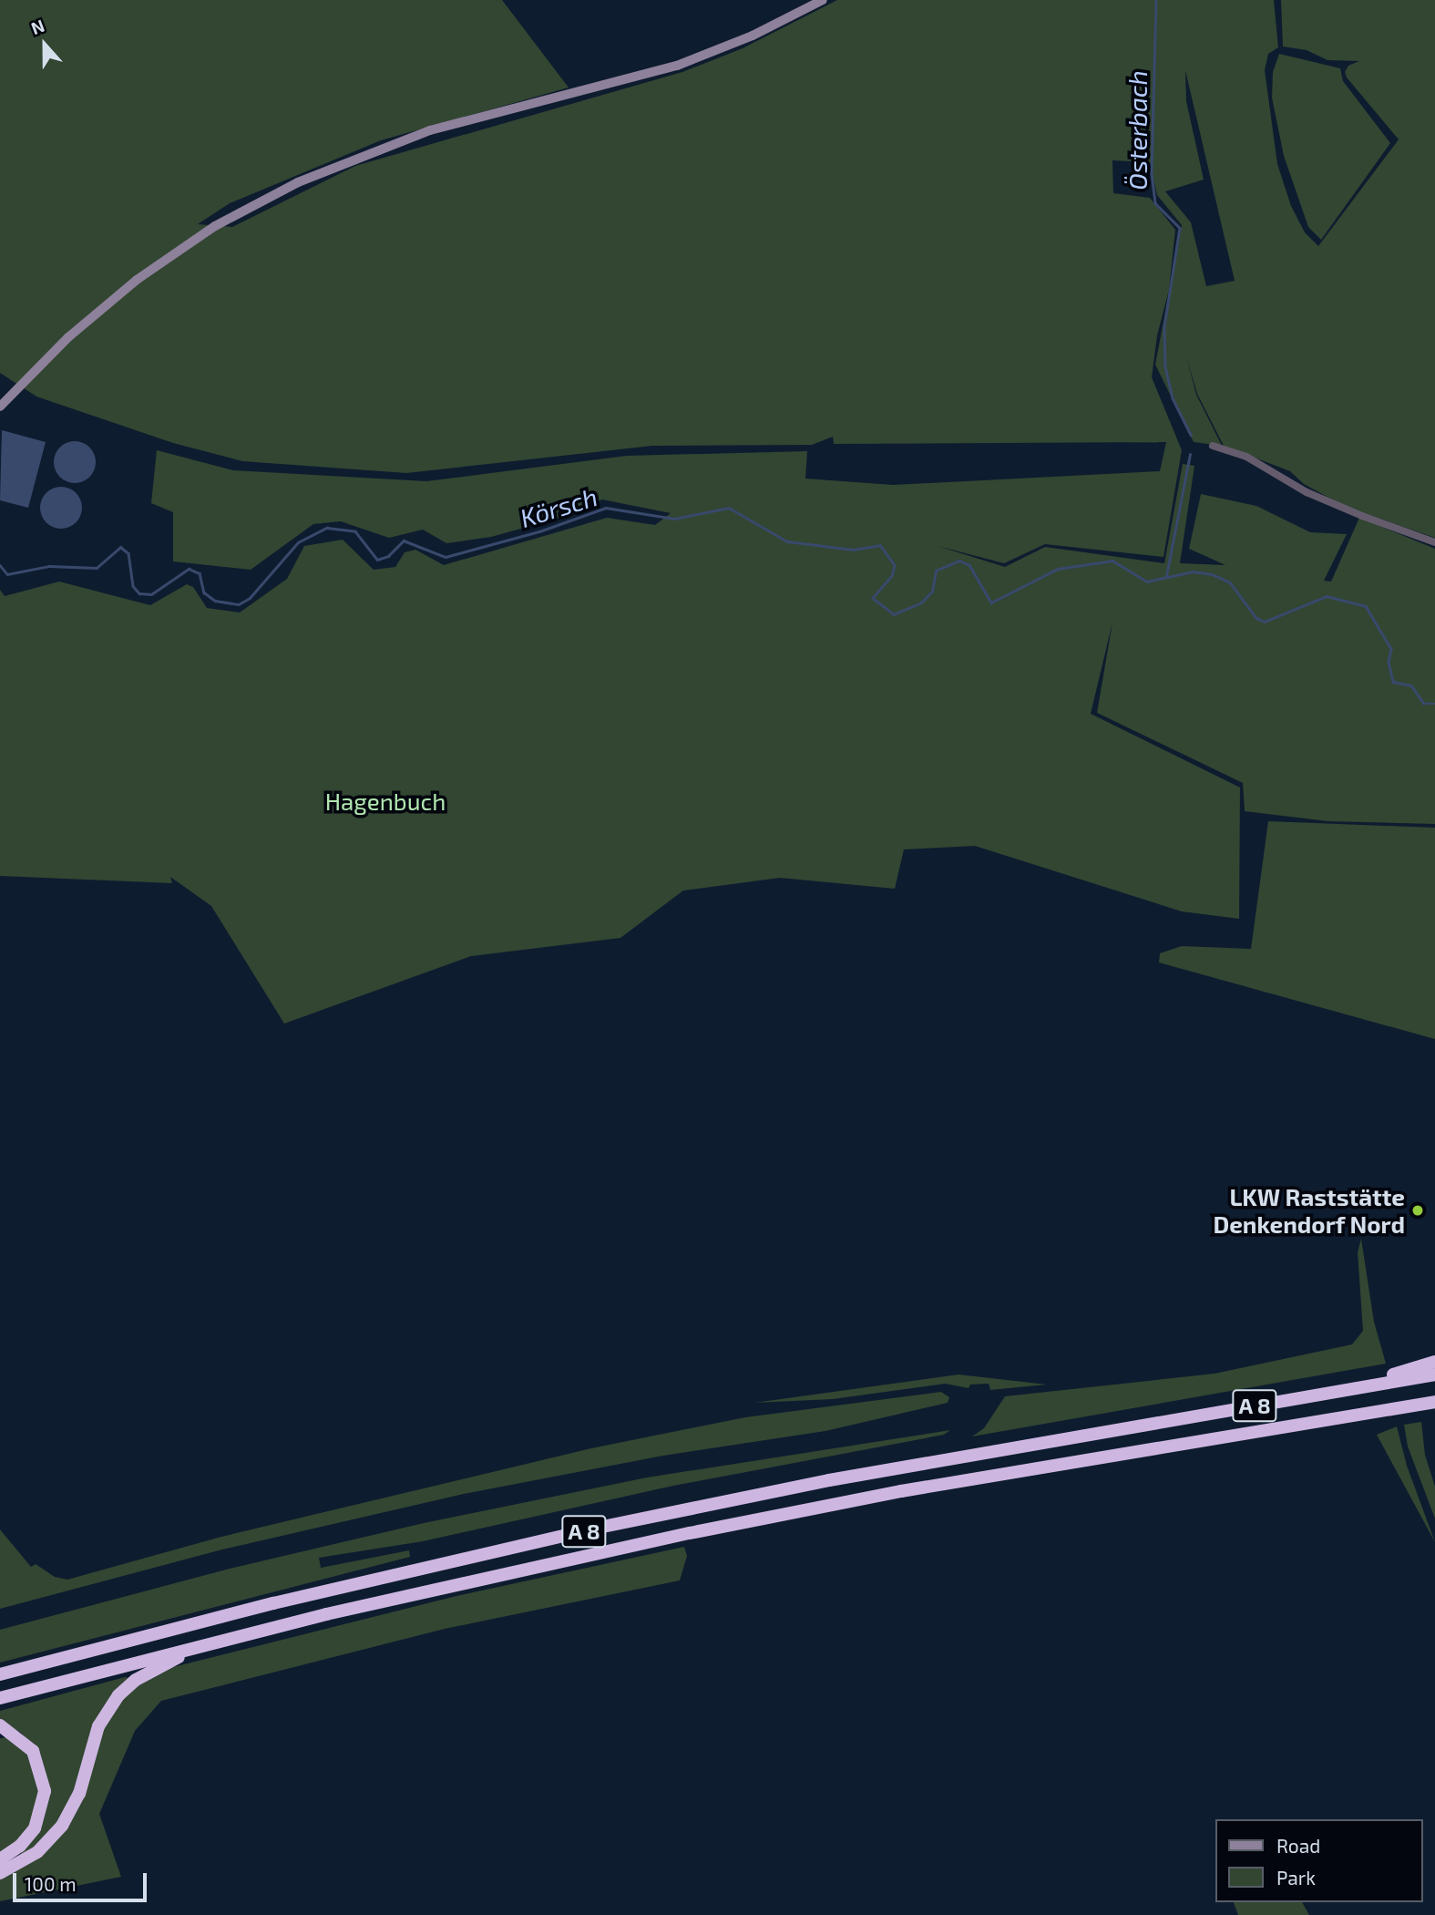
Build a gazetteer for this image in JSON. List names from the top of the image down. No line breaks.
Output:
{"streets":{"highway":["A 8"]},"water":["Österbach","Körsch"],"parks":["Hagenbuch"],"places":["LKW Raststätte Denkendorf Nord"],"legend":["Road","Park"],"scale_bar":"100 m","north":"top"}
